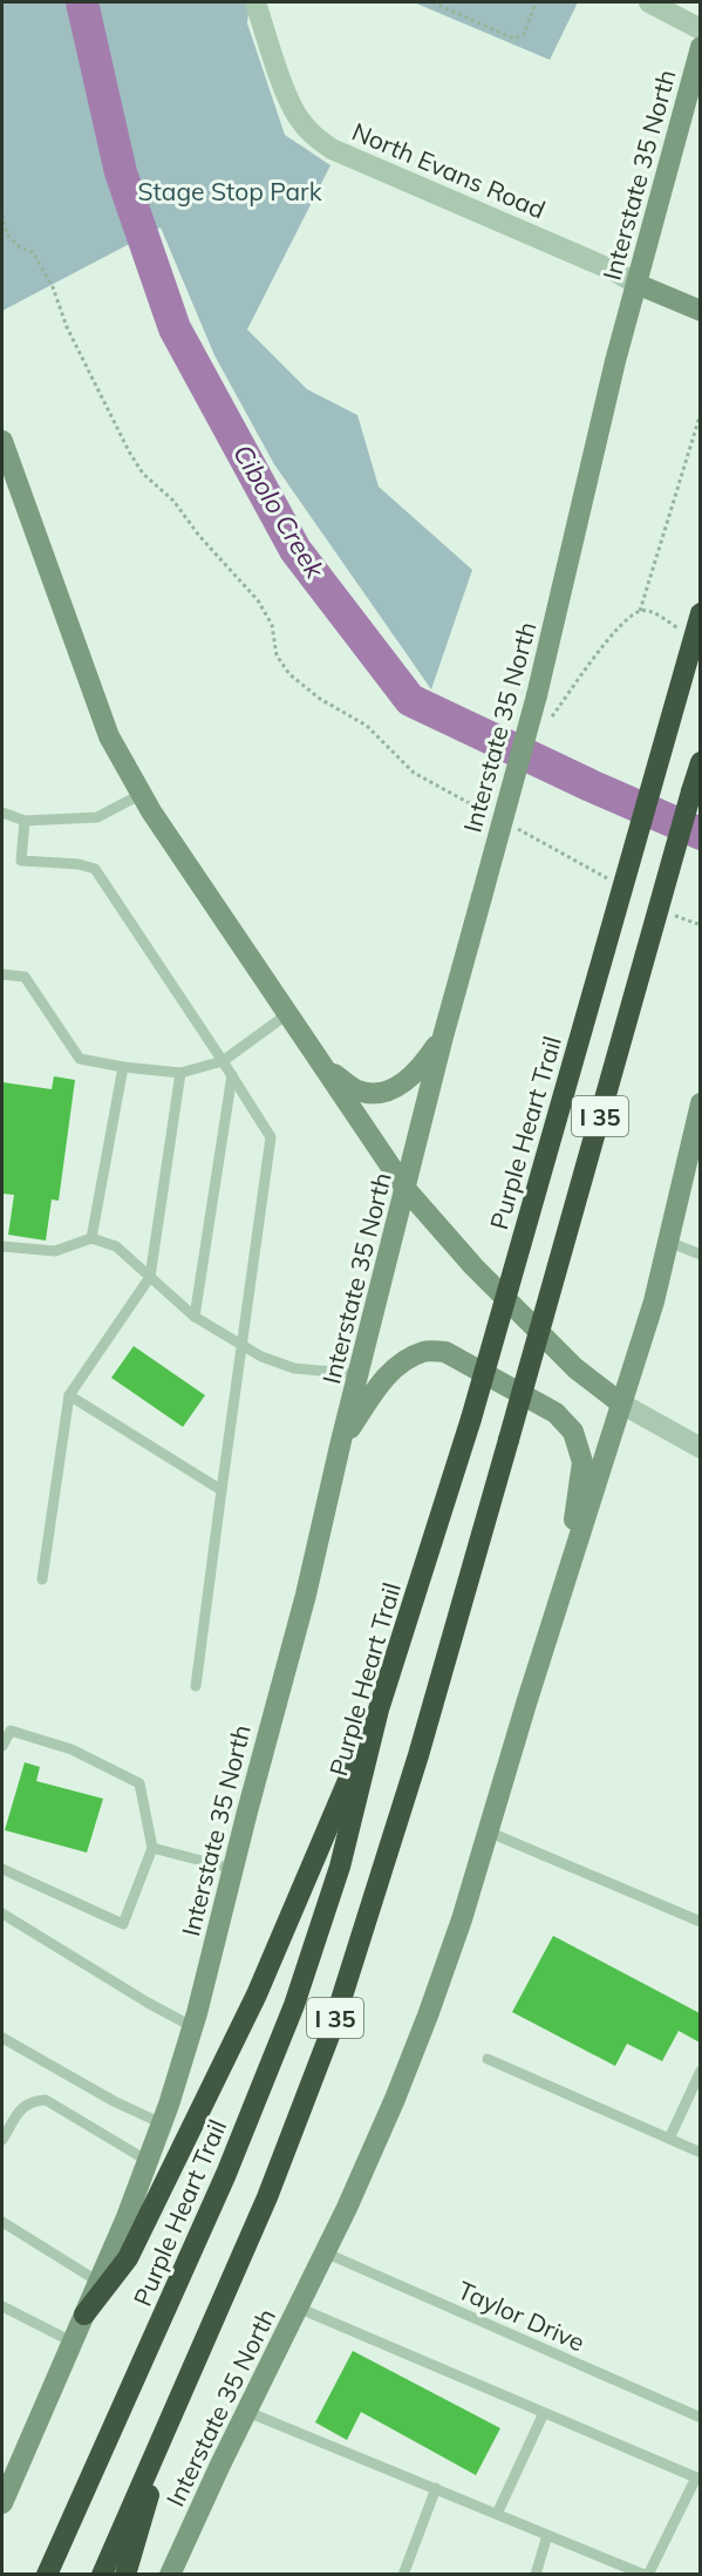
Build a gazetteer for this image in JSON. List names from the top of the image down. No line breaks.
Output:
{"streets":{"highway":["I 35","Purple Heart Trail"],"main road":["North Evans Road","Interstate 35 North"],"lane":["Taylor Drive"]},"crossings":[["North Evans Road","Interstate 35 North"],["Interstate 35 North","Taylor Drive"]],"water":["Cibolo Creek"],"parks":["Stage Stop Park"]}
